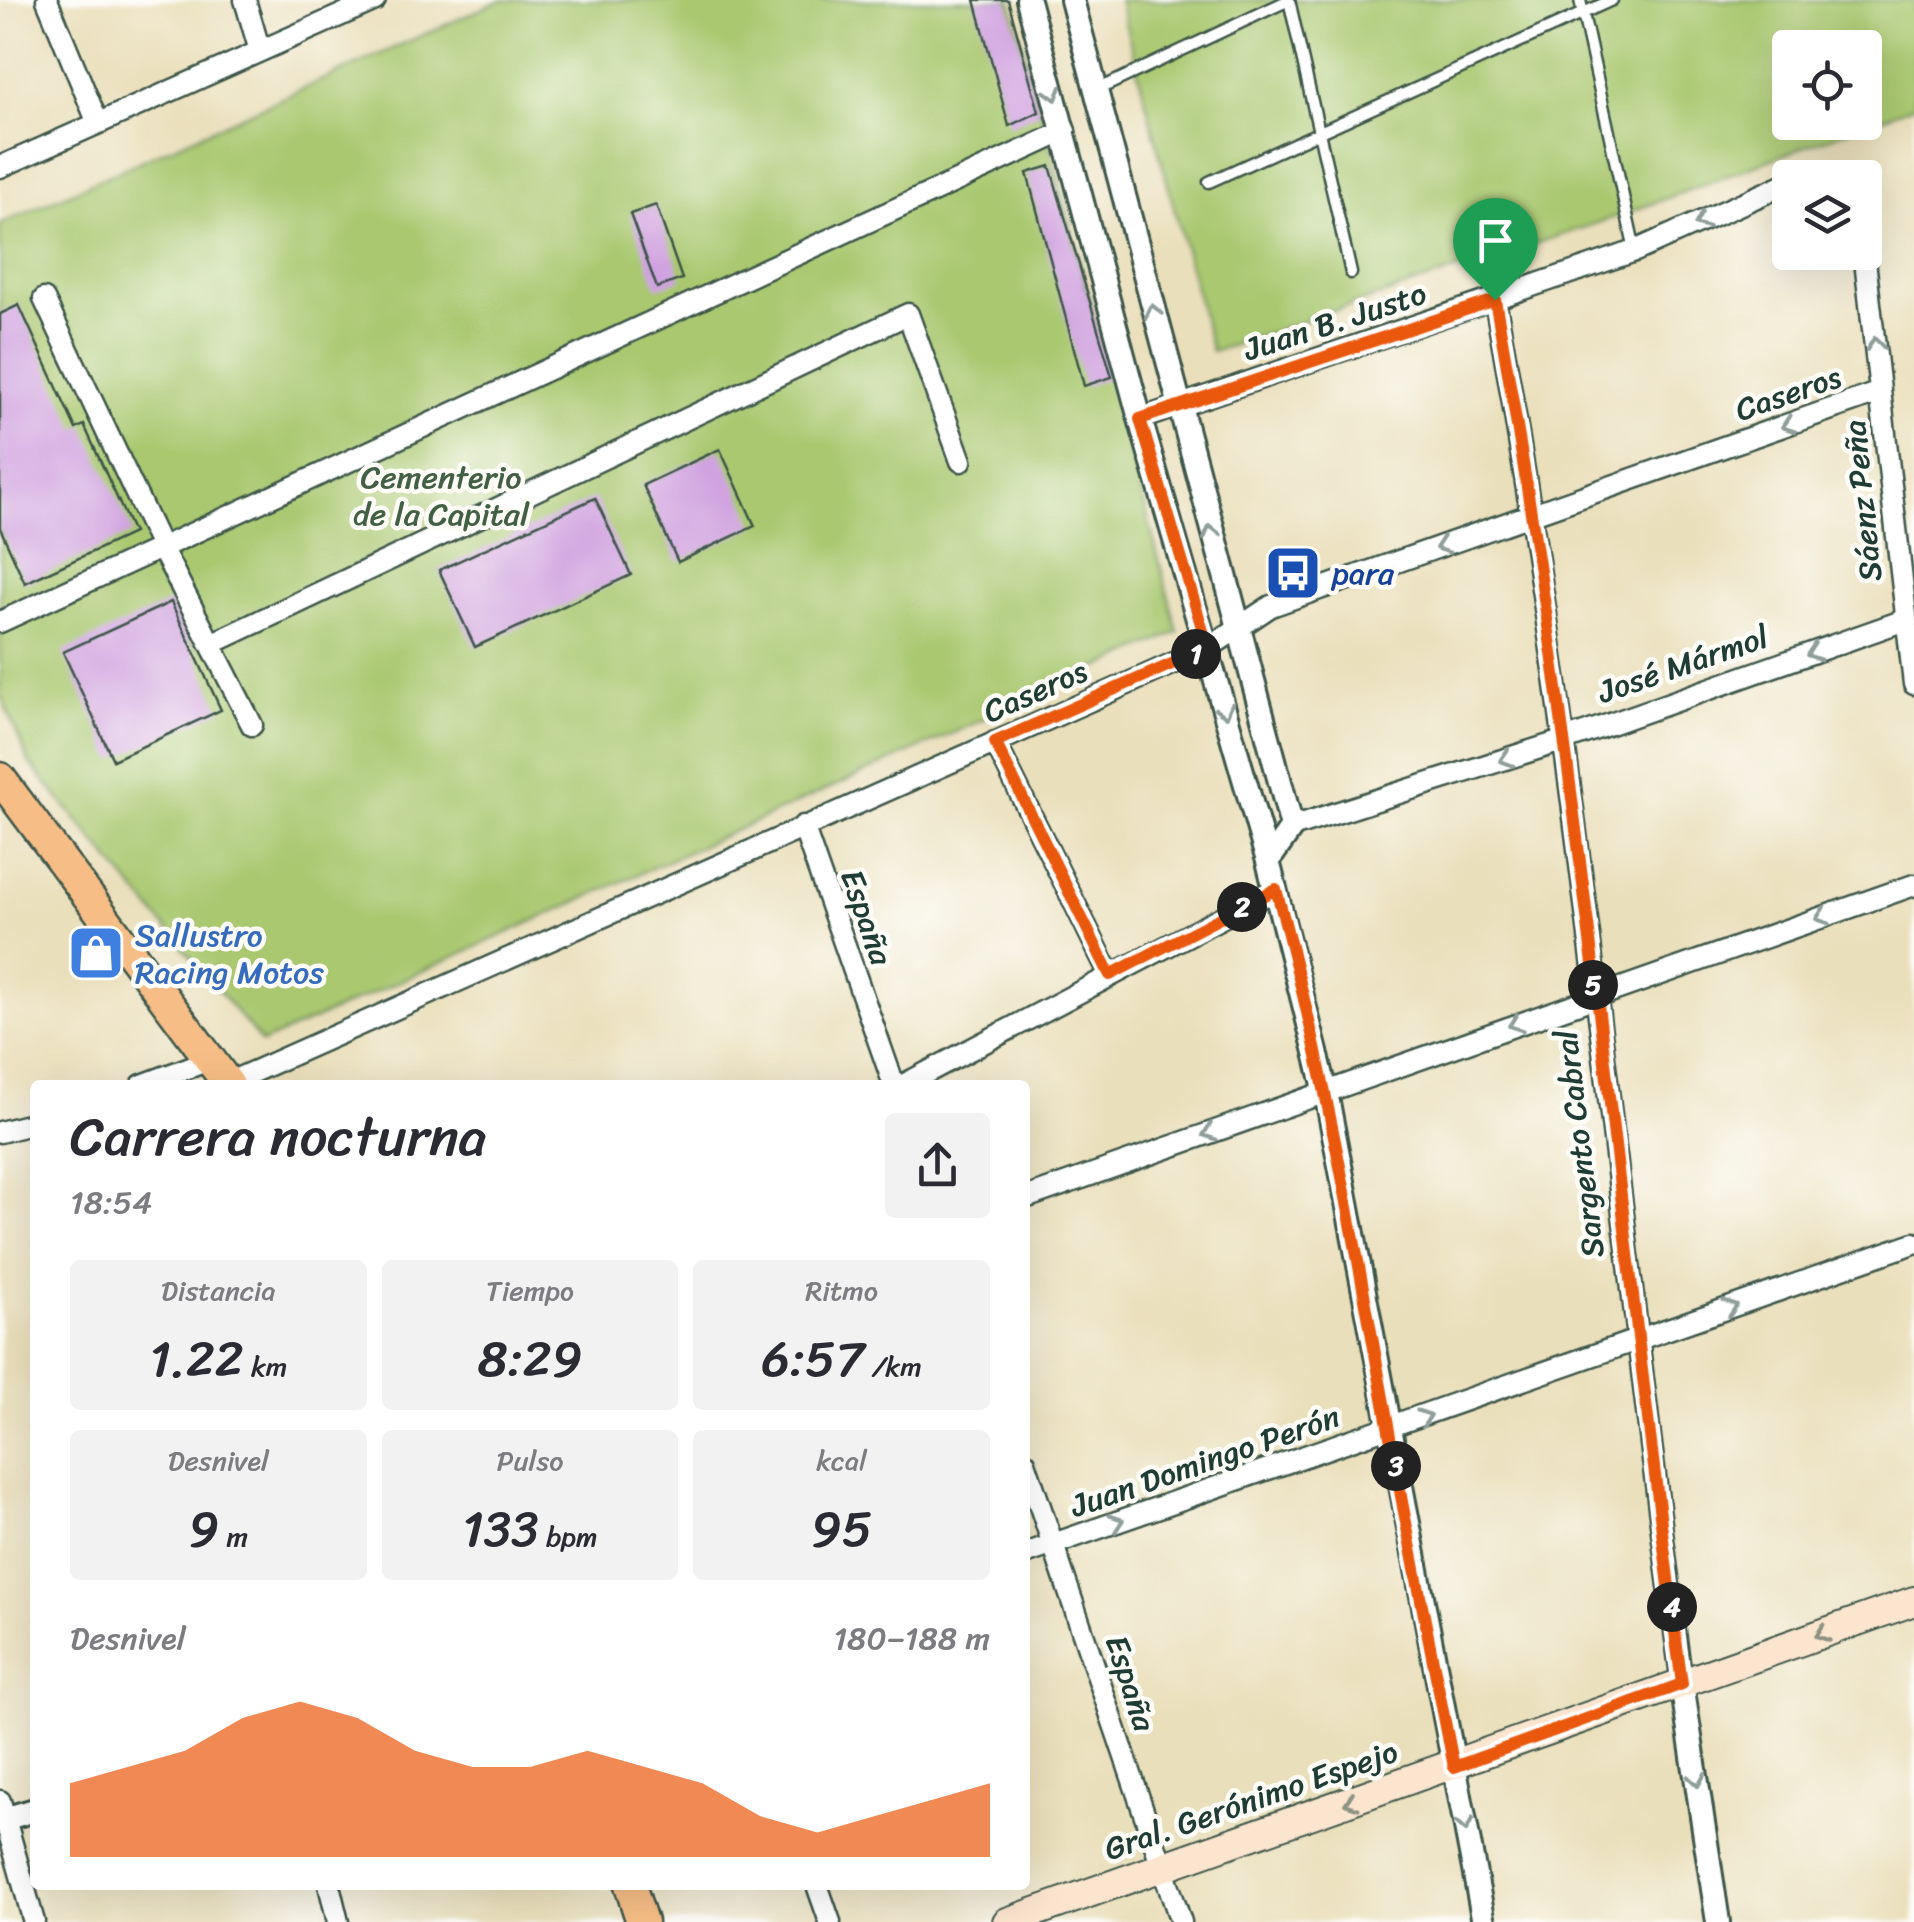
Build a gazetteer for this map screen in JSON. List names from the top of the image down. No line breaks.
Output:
{"streets":{"main road":["Gral. Gerónimo Espejo"],"street":["Juan B. Justo","Caseros","Sáenz Peña","José Mármol","España","Sargento Cabral","Juan Domingo Perón"]},"crossings":[["Juan B. Justo","Sargento Cabral"],["Caseros","Sáenz Peña"],["Caseros","España"],["Caseros","Sargento Cabral"],["Sáenz Peña","José Mármol"],["José Mármol","Sargento Cabral"],["España","Juan Domingo Perón"],["España","Gral. Gerónimo Espejo"],["Sargento Cabral","Juan Domingo Perón"],["Sargento Cabral","Gral. Gerónimo Espejo"]],"one_way":["Caseros","José Mármol","Juan Domingo Perón","Gral. Gerónimo Espejo"],"parks":["Cementerio de la Capital"],"places":{"bus stop":["para"],"shop":["Sallustro Racing Motos"]},"page":{"pins":["1","2","5","3","4"],"heading":["Carrera nocturna","18:54"],"stats":[["Distancia","1.22 km"],["Tiempo","8:29"],["Ritmo","6:57 /km"],["Desnivel","9 m"],["Pulso","133 bpm"],["kcal","95"]],"chart":["Desnivel","180–188 m"]}}
